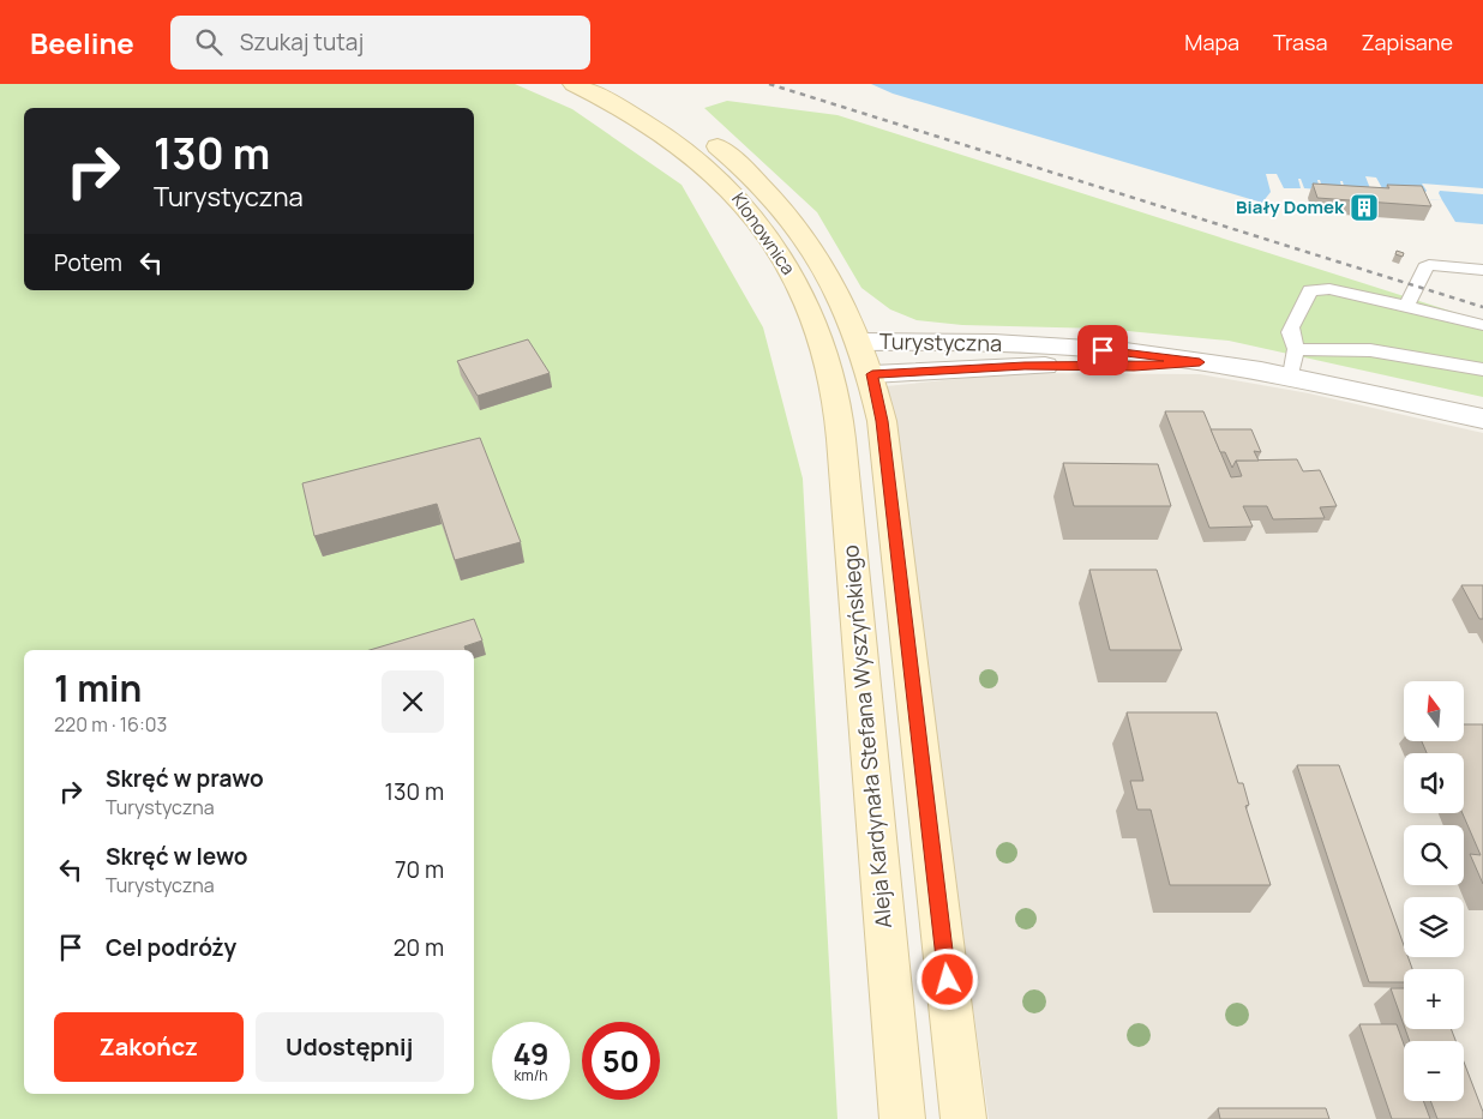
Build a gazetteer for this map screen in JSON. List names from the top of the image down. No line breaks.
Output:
{"streets":{"main road":["Klonownica","Aleja Kardynała Stefana Wyszyńskiego"],"street":["Turystyczna"]},"crossings":[["Klonownica","Turystyczna"],["Klonownica","Aleja Kardynała Stefana Wyszyńskiego"]],"places":{"building":["Biały Domek"]},"north":"top","page":{"header":"Beeline","search":"Szukaj tutaj","nav":["Mapa","Trasa","Zapisane"],"turn":["130 m","Turystyczna"],"then":"Potem","heading":["1 min","220 m · 16:03"],"map_buttons":["+","−"],"list":[{"name":"Skręć w prawo","note":"Turystyczna","value":"130 m"},{"name":"Skręć w lewo","note":"Turystyczna","value":"70 m"},{"name":"Cel podróży","value":"20 m"}],"buttons":["Zakończ","Udostępnij"],"speed":"49 km/h","limit":"50"}}
